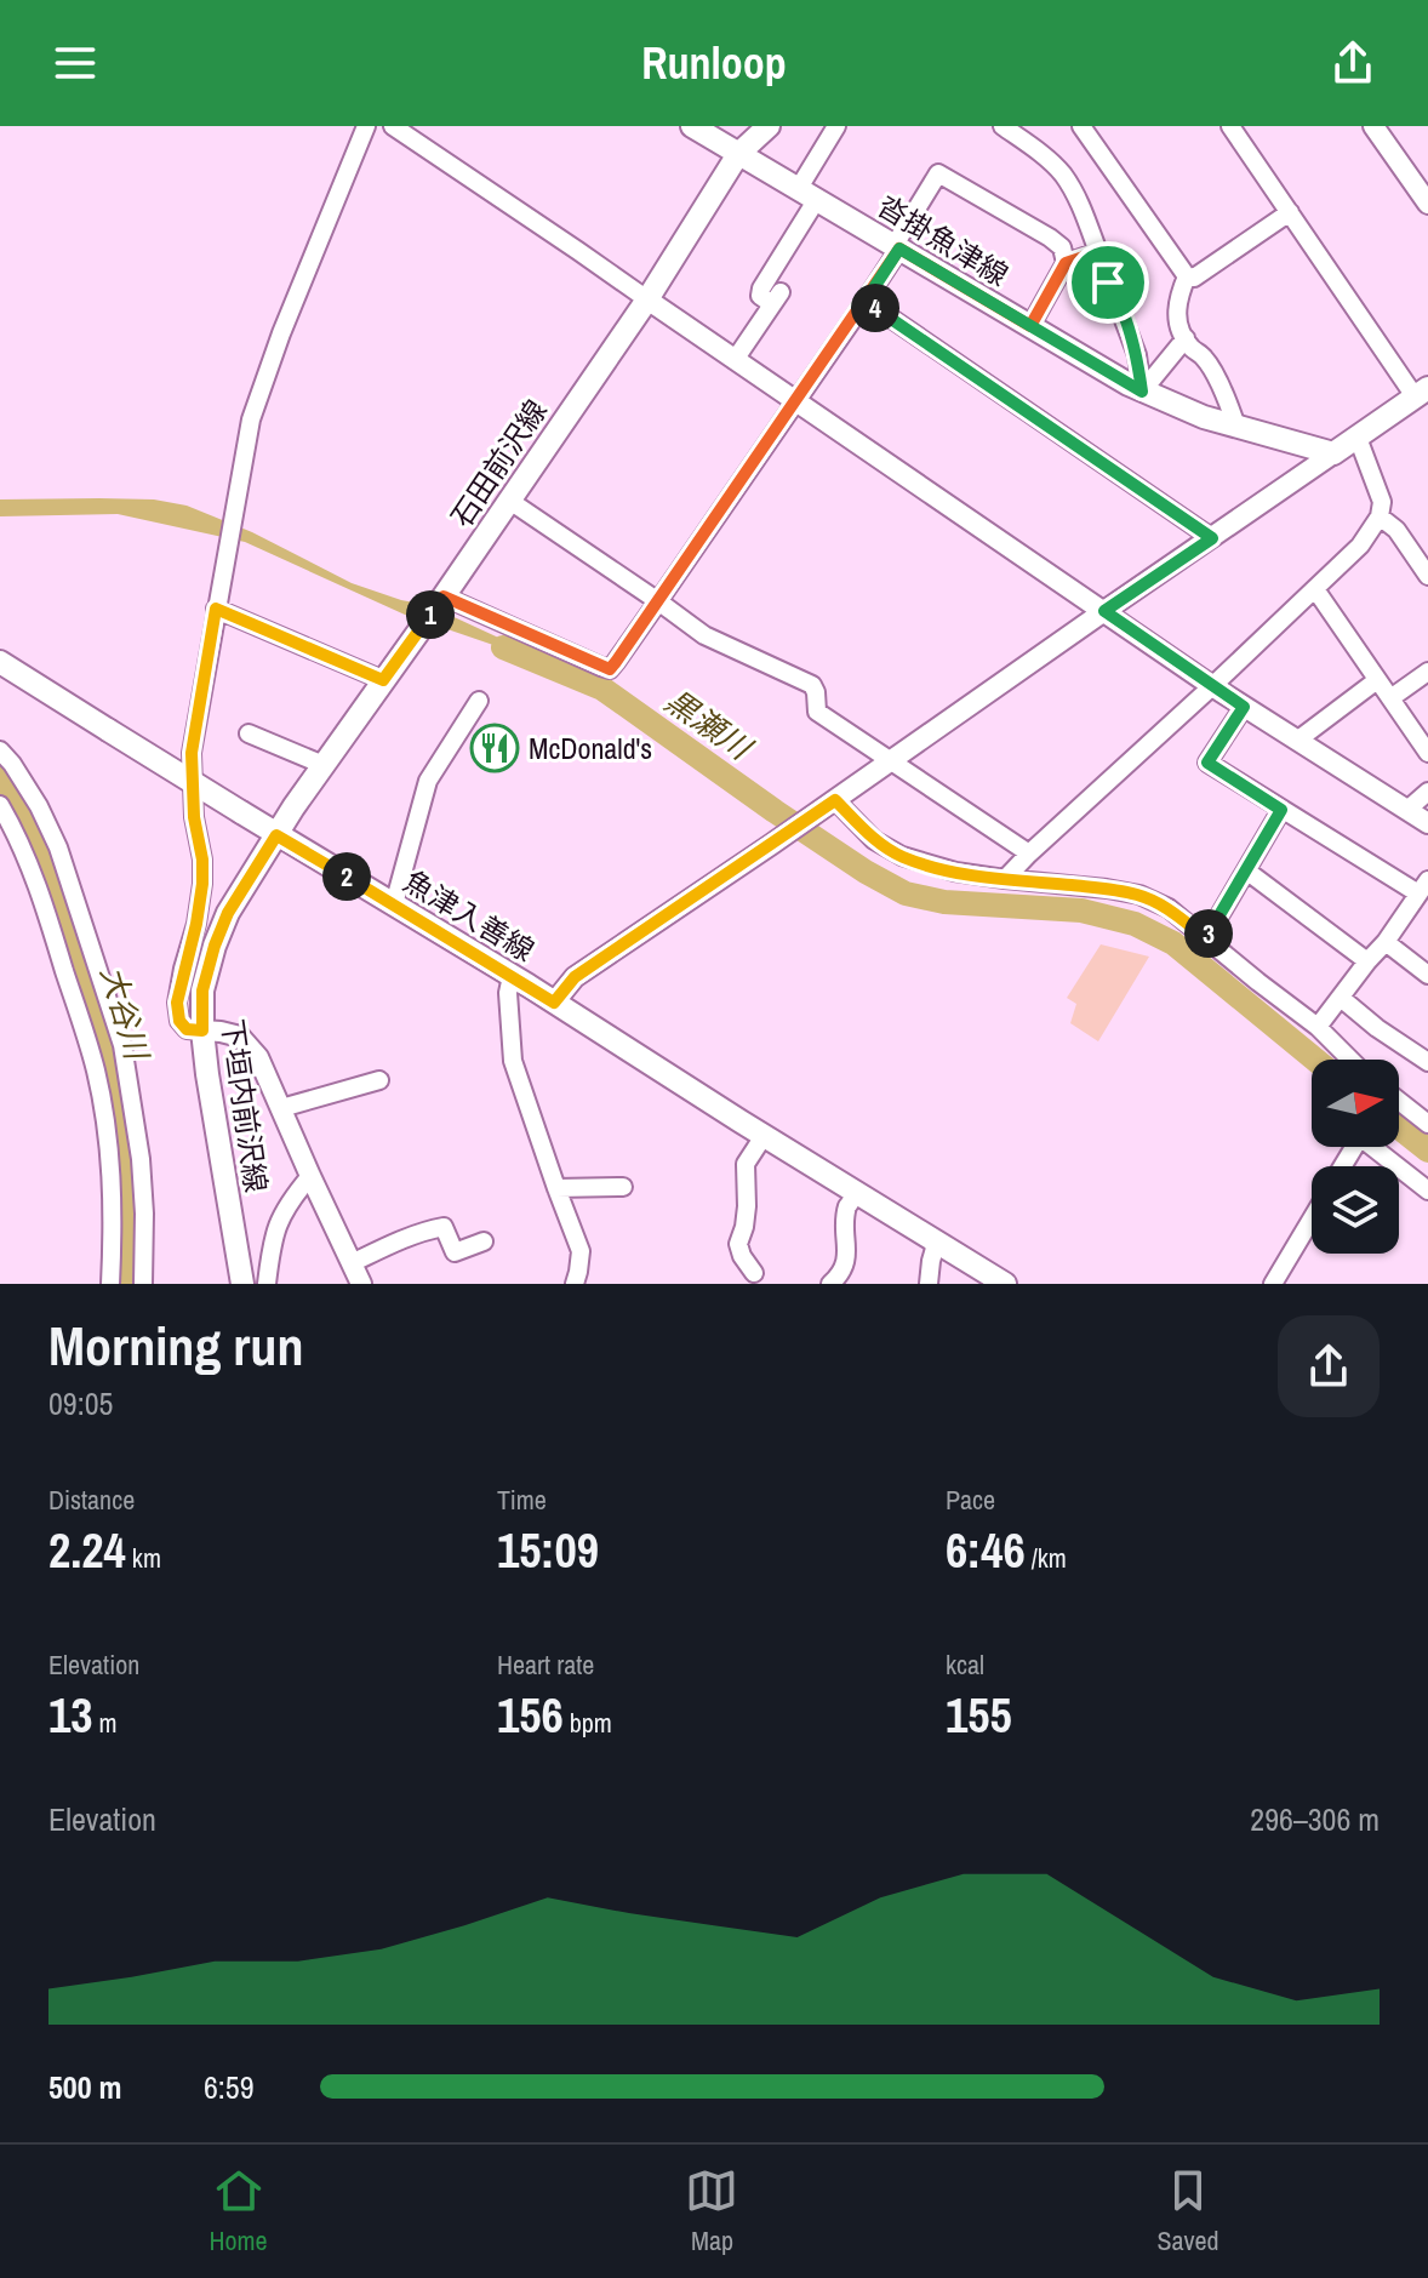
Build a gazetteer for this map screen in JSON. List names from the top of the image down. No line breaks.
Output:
{"streets":{"main road":["沓掛魚津線","石田前沢線","魚津入善線","下垣内前沢線"]},"crossings":[["沓掛魚津線","石田前沢線"],["石田前沢線","魚津入善線"],["石田前沢線","下垣内前沢線"],["魚津入善線","下垣内前沢線"]],"water":["黒瀬川","大谷川"],"places":{"restaurant":["McDonald's"]},"north":"right","page":{"header":"Runloop","pins":["4","1","2","3"],"heading":["Morning run","09:05"],"stats":[["Distance","2.24 km"],["Time","15:09"],["Pace","6:46 /km"],["Elevation","13 m"],["Heart rate","156 bpm"],["kcal","155"]],"chart":["Elevation","296–306 m"],"list":[{"name":"500 m","note":"6:59"}],"tabs":["Home","Map","Saved"]}}
